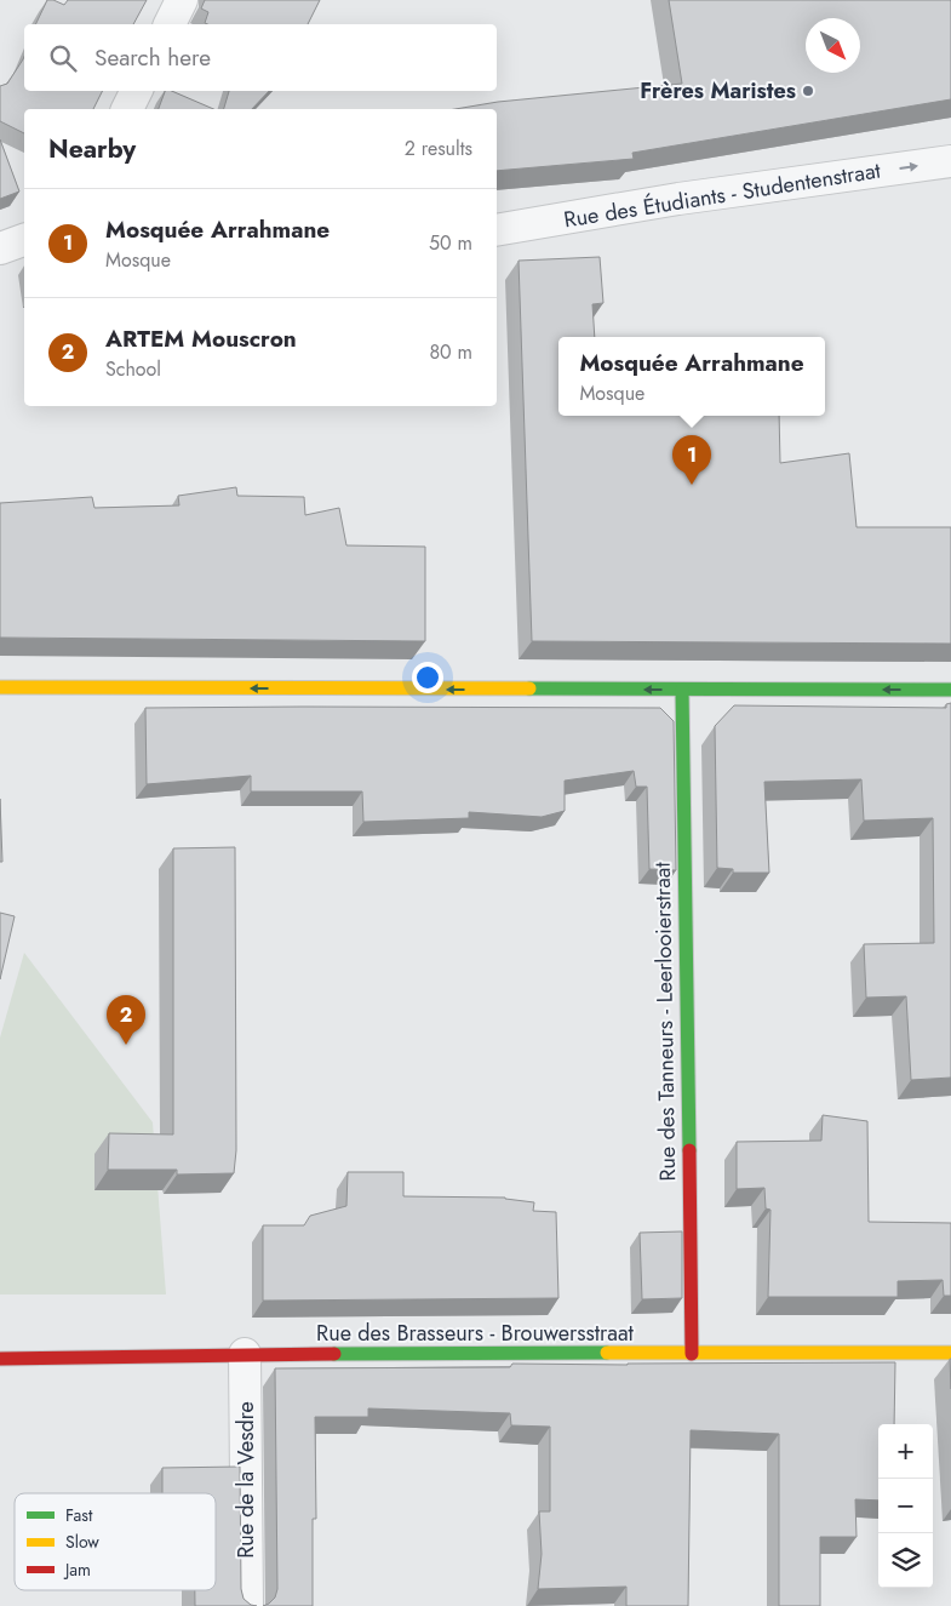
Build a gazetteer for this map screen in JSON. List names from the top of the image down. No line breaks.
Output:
{"streets":{"street":["Rue des Étudiants - Studentenstraat","Rue des Tanneurs - Leerlooierstraat","Rue des Brasseurs - Brouwersstraat","Rue de la Vesdre"]},"crossings":[["Rue des Tanneurs - Leerlooierstraat","Rue des Brasseurs - Brouwersstraat"],["Rue des Brasseurs - Brouwersstraat","Rue de la Vesdre"]],"one_way":["Rue des Étudiants - Studentenstraat"],"places":["Frères Maristes"],"legend":["Fast","Slow","Jam"],"north":"bottom right","page":{"search":"Search here","heading":["Nearby","2 results"],"list":[{"mark":"1","name":"Mosquée Arrahmane","note":"Mosque","value":"50 m"},{"mark":"2","name":"ARTEM Mouscron","note":"School","value":"80 m"}],"popup":["Mosquée Arrahmane","Mosque"],"pins":["1","2"],"map_buttons":["+","−"]}}
